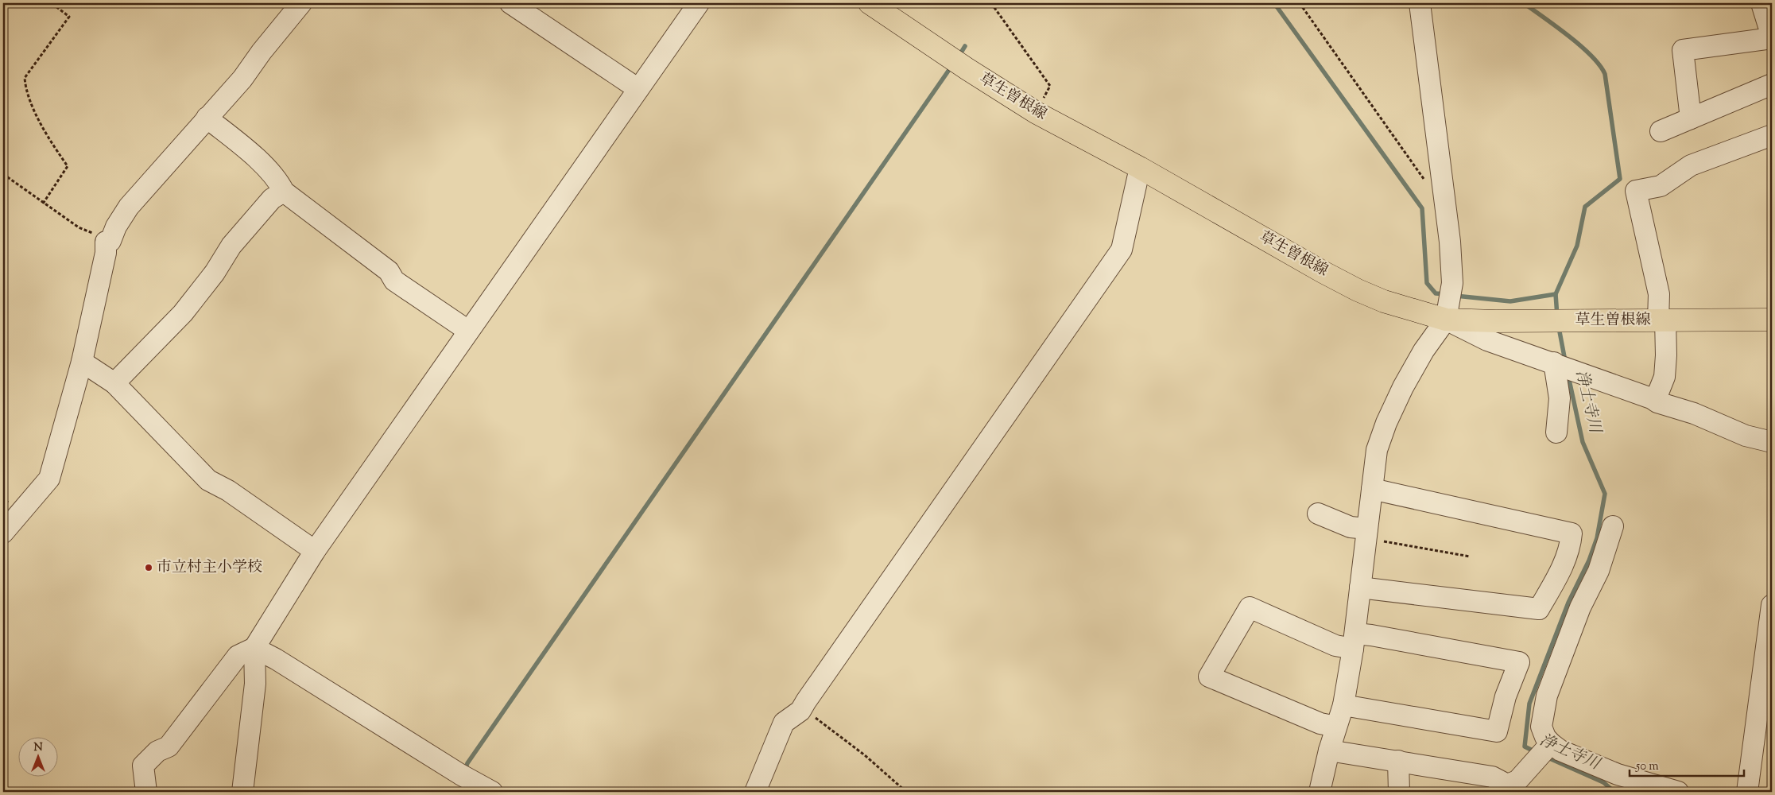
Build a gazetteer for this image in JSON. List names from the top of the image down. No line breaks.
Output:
{"streets":{"main road":["草生曽根線"]},"water":["浄土寺川"],"places":["市立村主小学校"],"scale_bar":"50 m","north":"top"}
